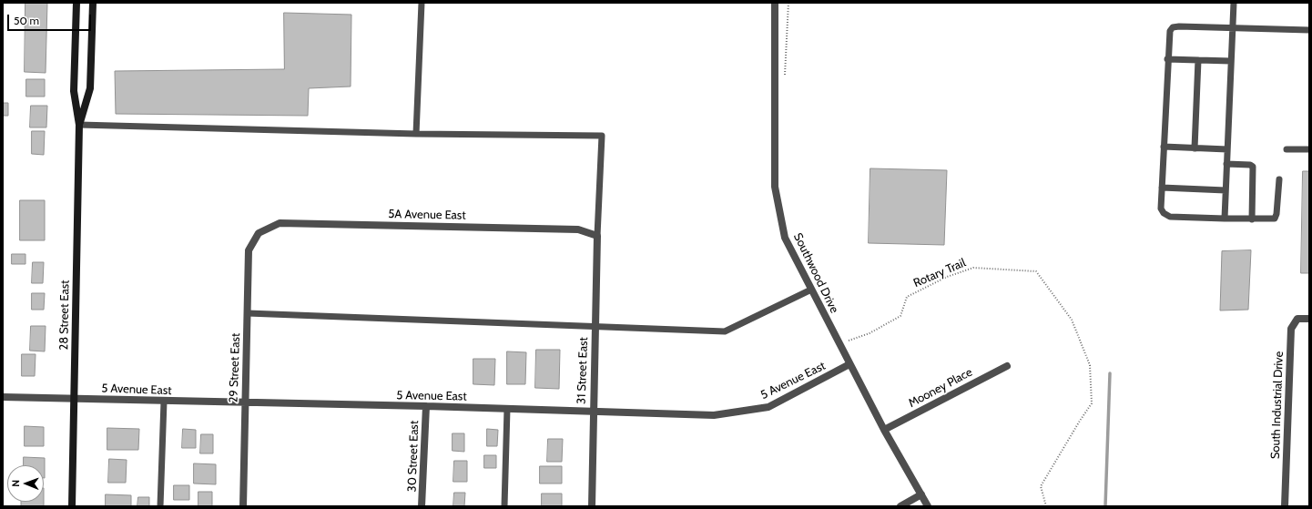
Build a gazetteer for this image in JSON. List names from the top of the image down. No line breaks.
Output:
{"streets":{"street":["5A Avenue East","Southwood Drive","28 Street East","29 Street East","31 Street East","5 Avenue East","Mooney Place","South Industrial Drive","30 Street East"],"path":["Rotary Trail"]},"crossings":[["5A Avenue East","29 Street East"],["5A Avenue East","31 Street East"],["Southwood Drive","5 Avenue East"],["Southwood Drive","Mooney Place"],["28 Street East","5 Avenue East"],["29 Street East","5 Avenue East"],["31 Street East","5 Avenue East"],["5 Avenue East","30 Street East"]],"scale_bar":"50 m","north":"left"}
